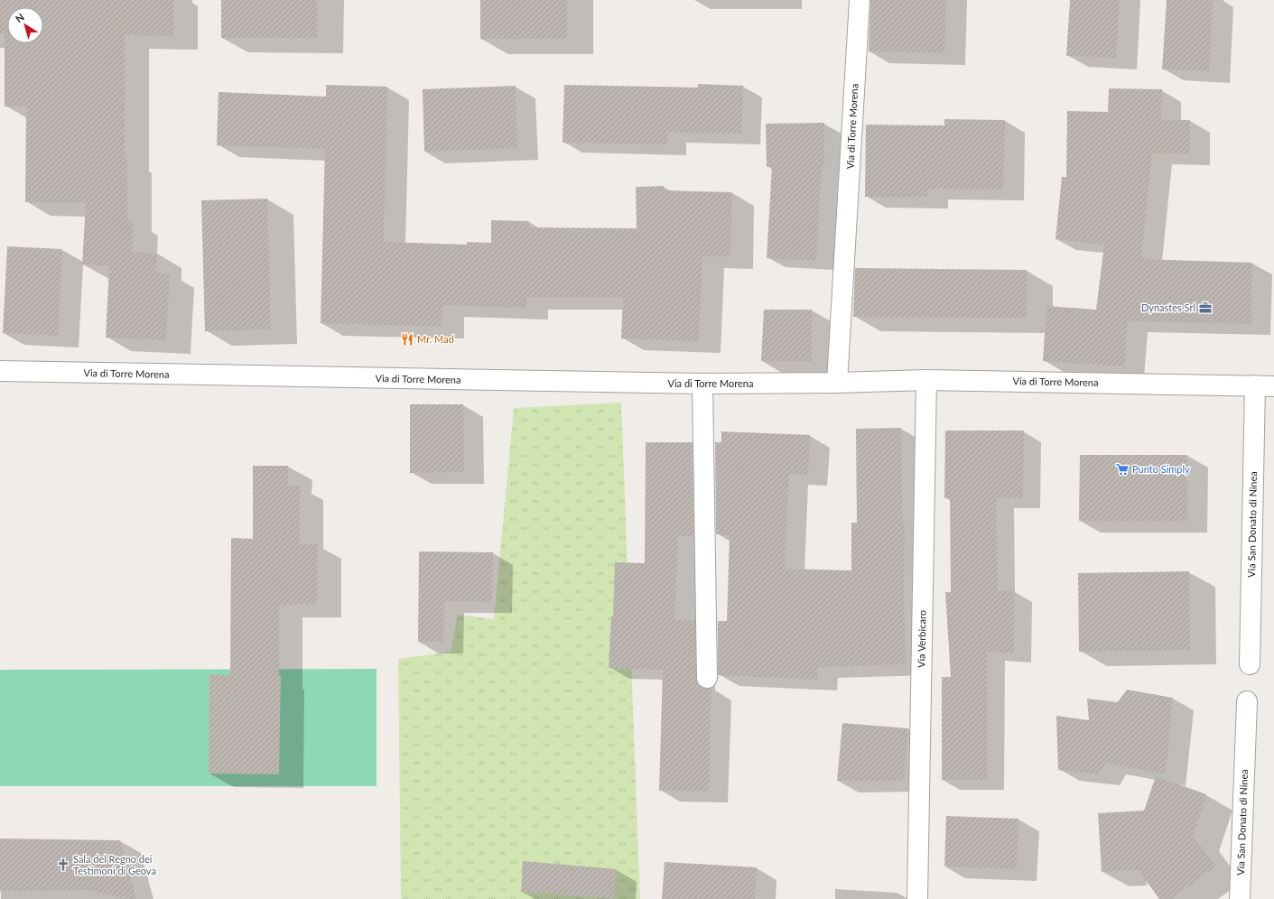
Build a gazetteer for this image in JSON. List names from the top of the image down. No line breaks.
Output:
{"streets":{"street":["Via di Torre Morena","Via San Donato di Ninea","Via Verbicaro"]},"crossings":[["Via di Torre Morena","Via San Donato di Ninea"],["Via di Torre Morena","Via Verbicaro"]],"places":{"office":["Dynastes Srl"],"restaurant":["Mr. Mad"],"supermarket":["Punto Simply"],"church":["Sala del Regno dei Testimoni di Geova"]},"north":"top left"}
